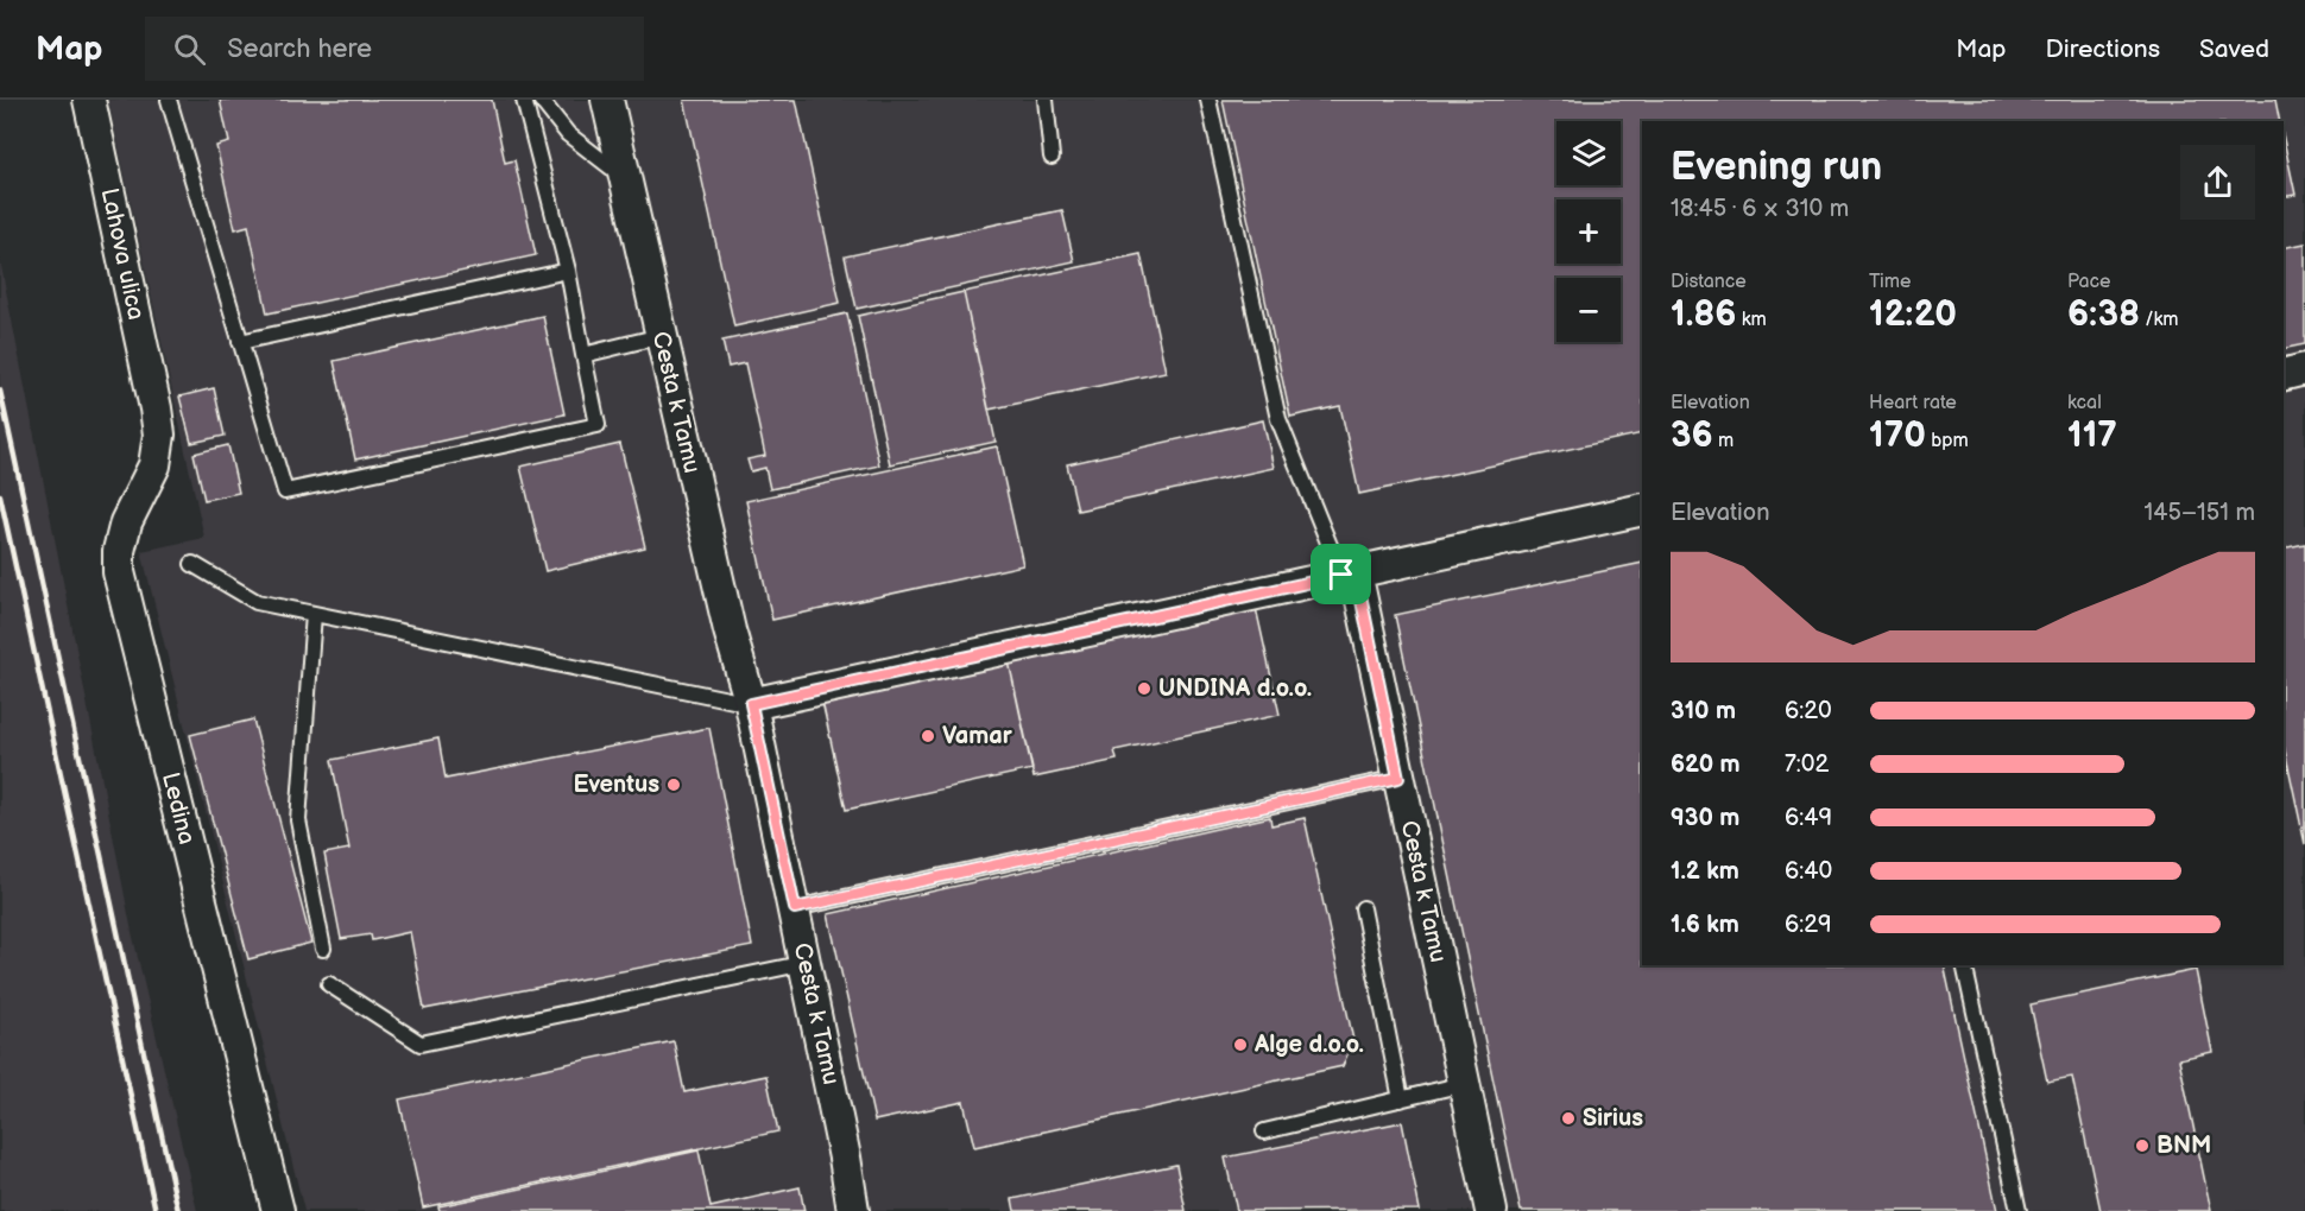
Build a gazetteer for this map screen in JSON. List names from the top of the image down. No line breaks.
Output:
{"streets":{"street":["Lahova ulica","Cesta k Tamu","Ledina"]},"crossings":[["Lahova ulica","Ledina"]],"places":["UNDINA d.o.o.","Vamar","Eventus","Alge d.o.o.","Sirius","BNM"],"page":{"header":"Map","search":"Search here","nav":["Map","Directions","Saved"],"map_buttons":["+","−"],"heading":["Evening run","18:45 · 6 × 310 m"],"stats":[["Distance","1.86 km"],["Time","12:20"],["Pace","6:38 /km"],["Elevation","36 m"],["Heart rate","170 bpm"],["kcal","117"]],"chart":["Elevation","145–151 m"],"list":[{"name":"310 m","note":"6:20"},{"name":"620 m","note":"7:02"},{"name":"930 m","note":"6:49"},{"name":"1.2 km","note":"6:40"},{"name":"1.6 km","note":"6:29"}]}}
